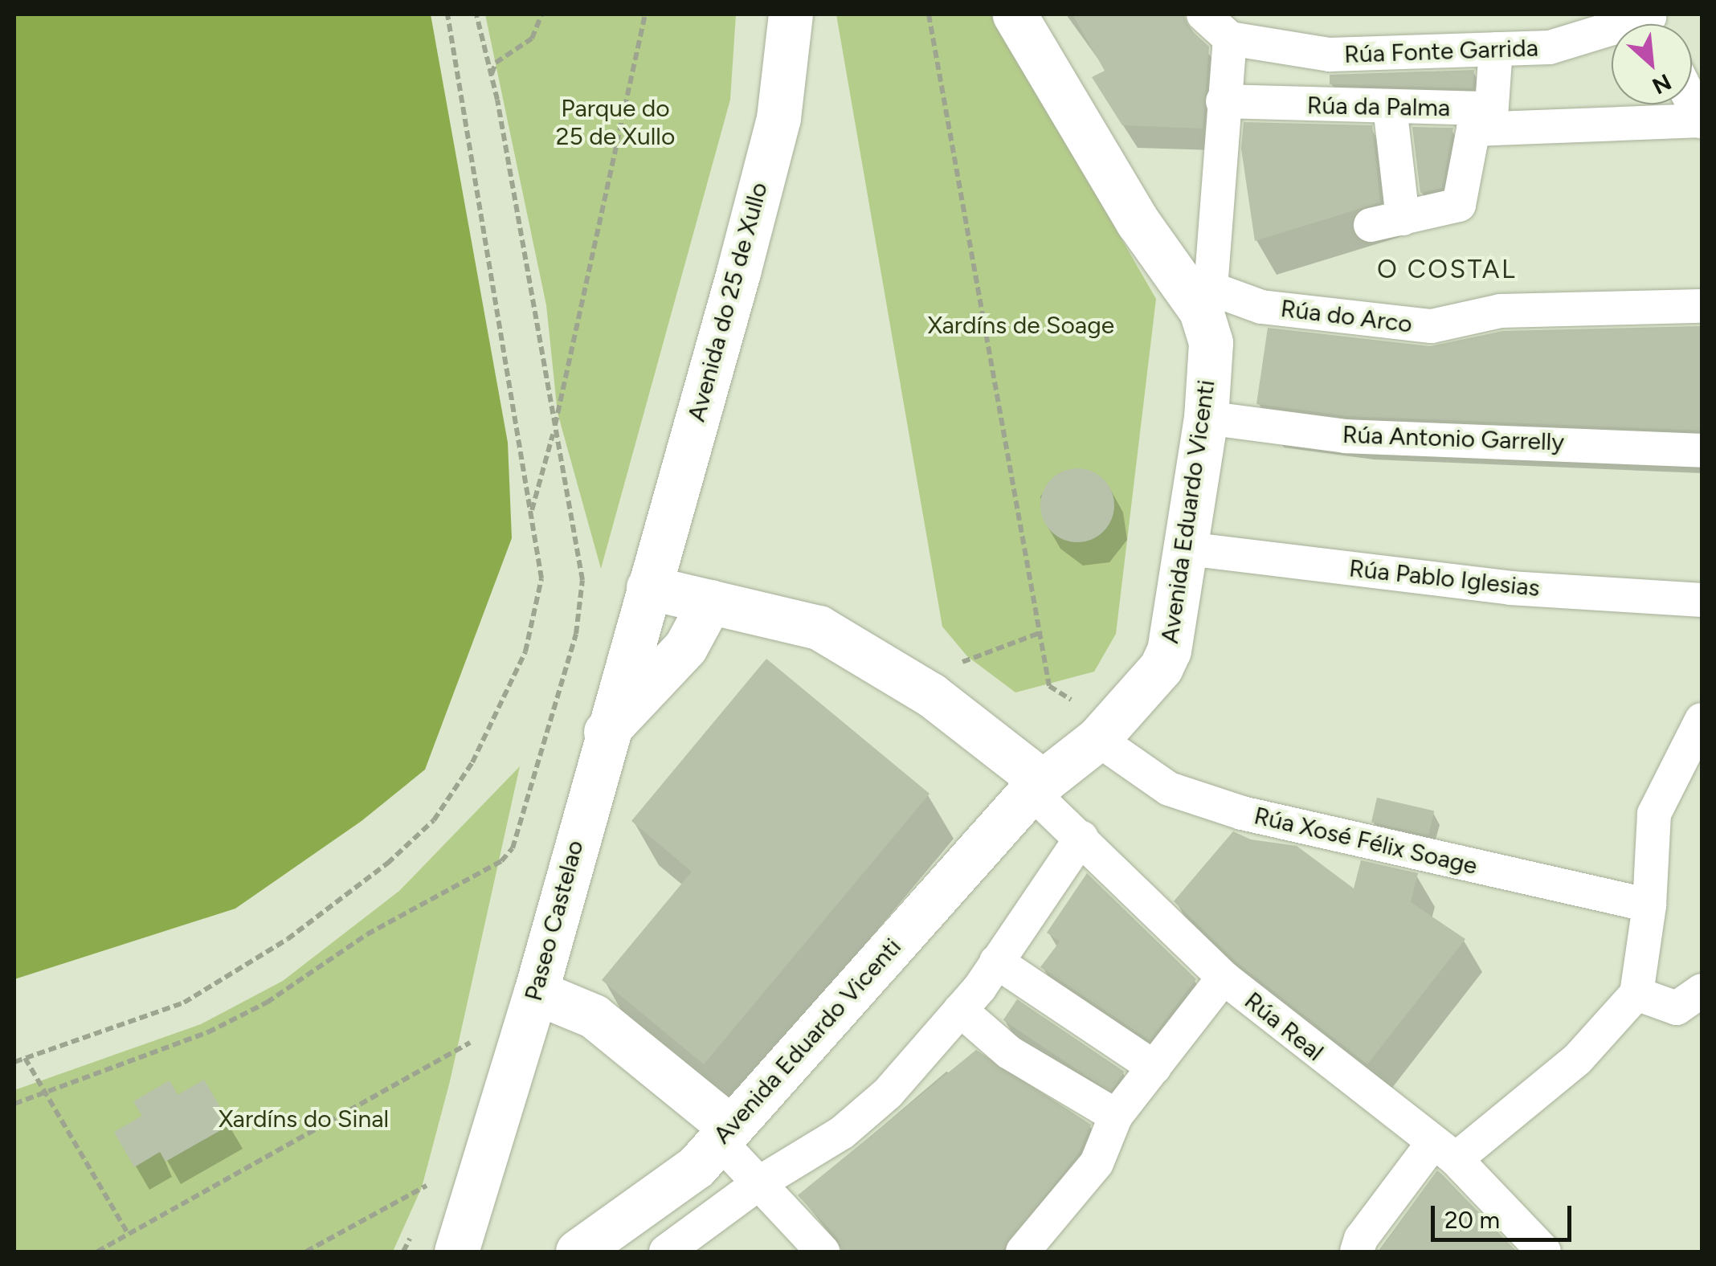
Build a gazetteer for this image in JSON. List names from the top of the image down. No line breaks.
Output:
{"streets":{"street":["Rúa Fonte Garrida","Rúa da Palma","Avenida do 25 de Xullo","Rúa do Arco","Rúa Antonio Garrelly","Avenida Eduardo Vicenti","Rúa Pablo Iglesias","Rúa Xosé Félix Soage","Paseo Castelao","Rúa Real"]},"crossings":[["Avenida do 25 de Xullo","Paseo Castelao"],["Rúa do Arco","Avenida Eduardo Vicenti"],["Rúa Antonio Garrelly","Avenida Eduardo Vicenti"],["Avenida Eduardo Vicenti","Rúa Pablo Iglesias"],["Avenida Eduardo Vicenti","Rúa Xosé Félix Soage"],["Avenida Eduardo Vicenti","Rúa Real"]],"districts":["O COSTAL"],"parks":["Parque do 25 de Xullo","Xardíns de Soage","Xardíns do Sinal"],"scale_bar":"20 m","north":"bottom right"}
